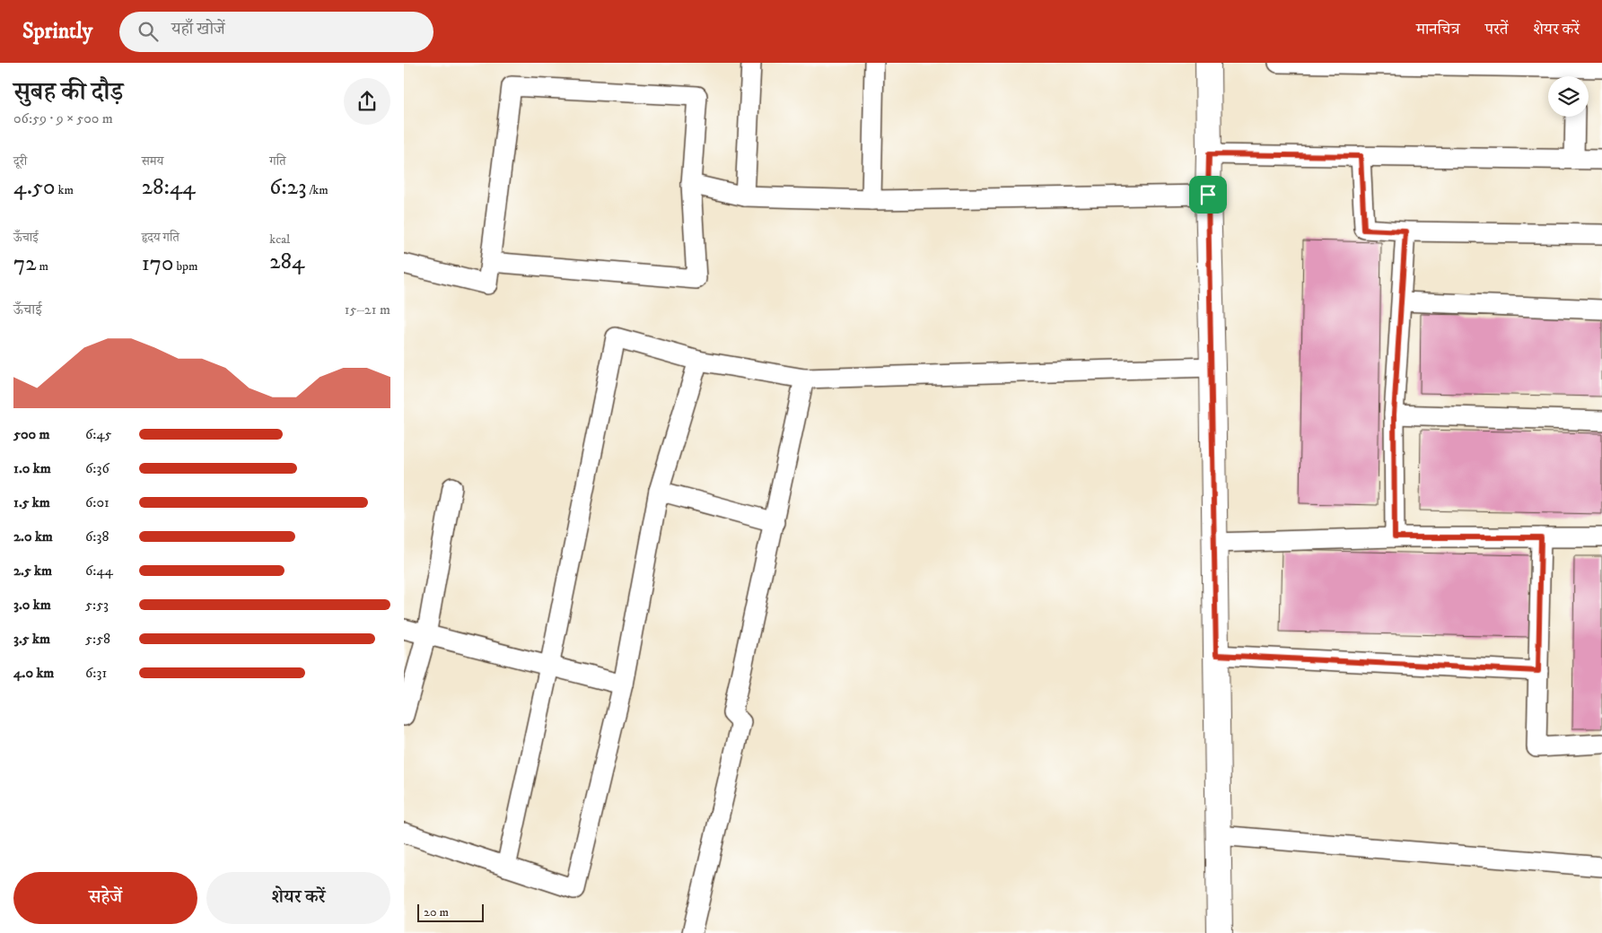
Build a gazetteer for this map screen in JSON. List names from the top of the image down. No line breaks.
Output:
{"scale_bar":"20 m","page":{"header":"Sprintly","search":"यहाँ खोजें","nav":["मानचित्र","परतें","शेयर करें"],"heading":["सुबह की दौड़","06:59 · 9 × 500 m"],"stats":[["दूरी","4.50 km"],["समय","28:44"],["गति","6:23 /km"],["ऊँचाई","72 m"],["हृदय गति","170 bpm"],["kcal","284"]],"chart":["ऊँचाई","15–21 m"],"list":[{"name":"500 m","note":"6:45"},{"name":"1.0 km","note":"6:36"},{"name":"1.5 km","note":"6:01"},{"name":"2.0 km","note":"6:38"},{"name":"2.5 km","note":"6:44"},{"name":"3.0 km","note":"5:53"},{"name":"3.5 km","note":"5:58"},{"name":"4.0 km","note":"6:31"}],"buttons":["सहेजें","शेयर करें"],"scale":"20 m"}}
